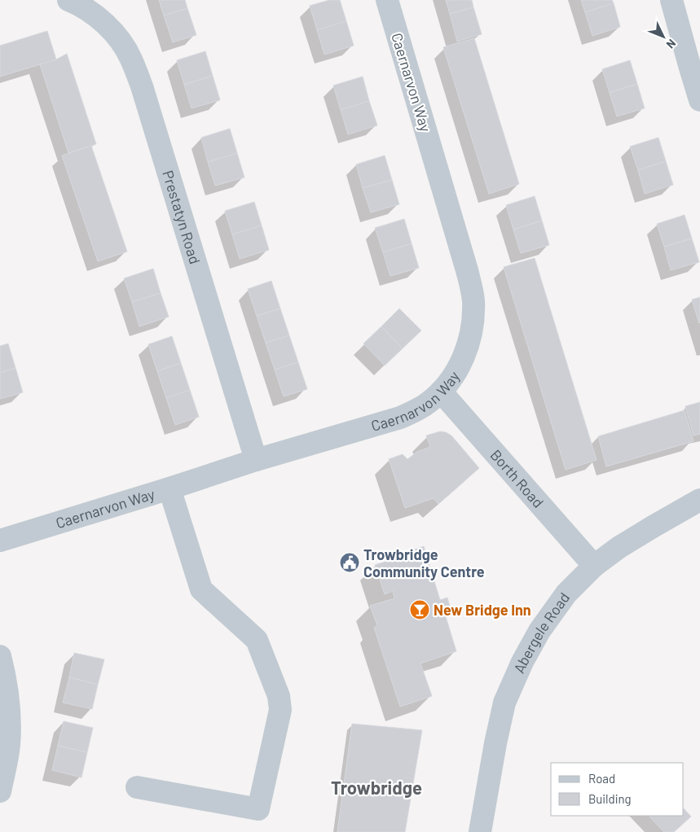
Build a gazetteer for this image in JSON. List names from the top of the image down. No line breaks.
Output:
{"streets":{"street":["Caernarvon Way","Prestatyn Road","Borth Road","Abergele Road"]},"crossings":[["Caernarvon Way","Prestatyn Road"],["Caernarvon Way","Borth Road"],["Borth Road","Abergele Road"]],"districts":["Trowbridge"],"places":{"public building":["Trowbridge Community Centre"],"bar":["New Bridge Inn"]},"legend":["Road","Building"],"north":"bottom right"}
